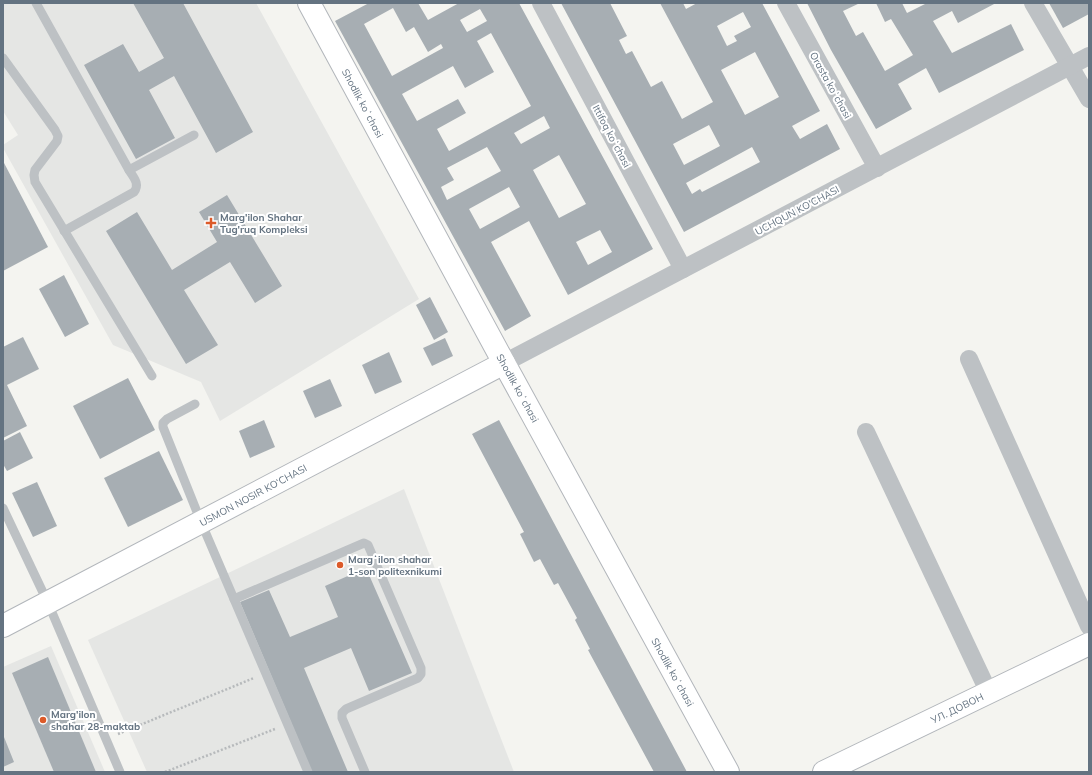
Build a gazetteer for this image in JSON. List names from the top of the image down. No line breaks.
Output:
{"streets":{"main road":["Shodlik koʻchasi","USMON NOSIR KO‘CHASI","УЛ. ДОВОН"],"street":["Orasta koʻchasi","Ittifoq koʻchasi","UCHQUN KO'CHASI"]},"crossings":[["Orasta koʻchasi","UCHQUN KO'CHASI"],["Shodlik koʻchasi","UCHQUN KO'CHASI"],["Shodlik koʻchasi","USMON NOSIR KO‘CHASI"],["Ittifoq koʻchasi","UCHQUN KO'CHASI"],["UCHQUN KO'CHASI","USMON NOSIR KO‘CHASI"]],"places":{"health":["Marg'ilon Shahar Tug'ruq Kompleksi"],"other":["Margʻilon shahar 1-son politexnikumi","Marg'ilon shahar 28-maktab"]}}
